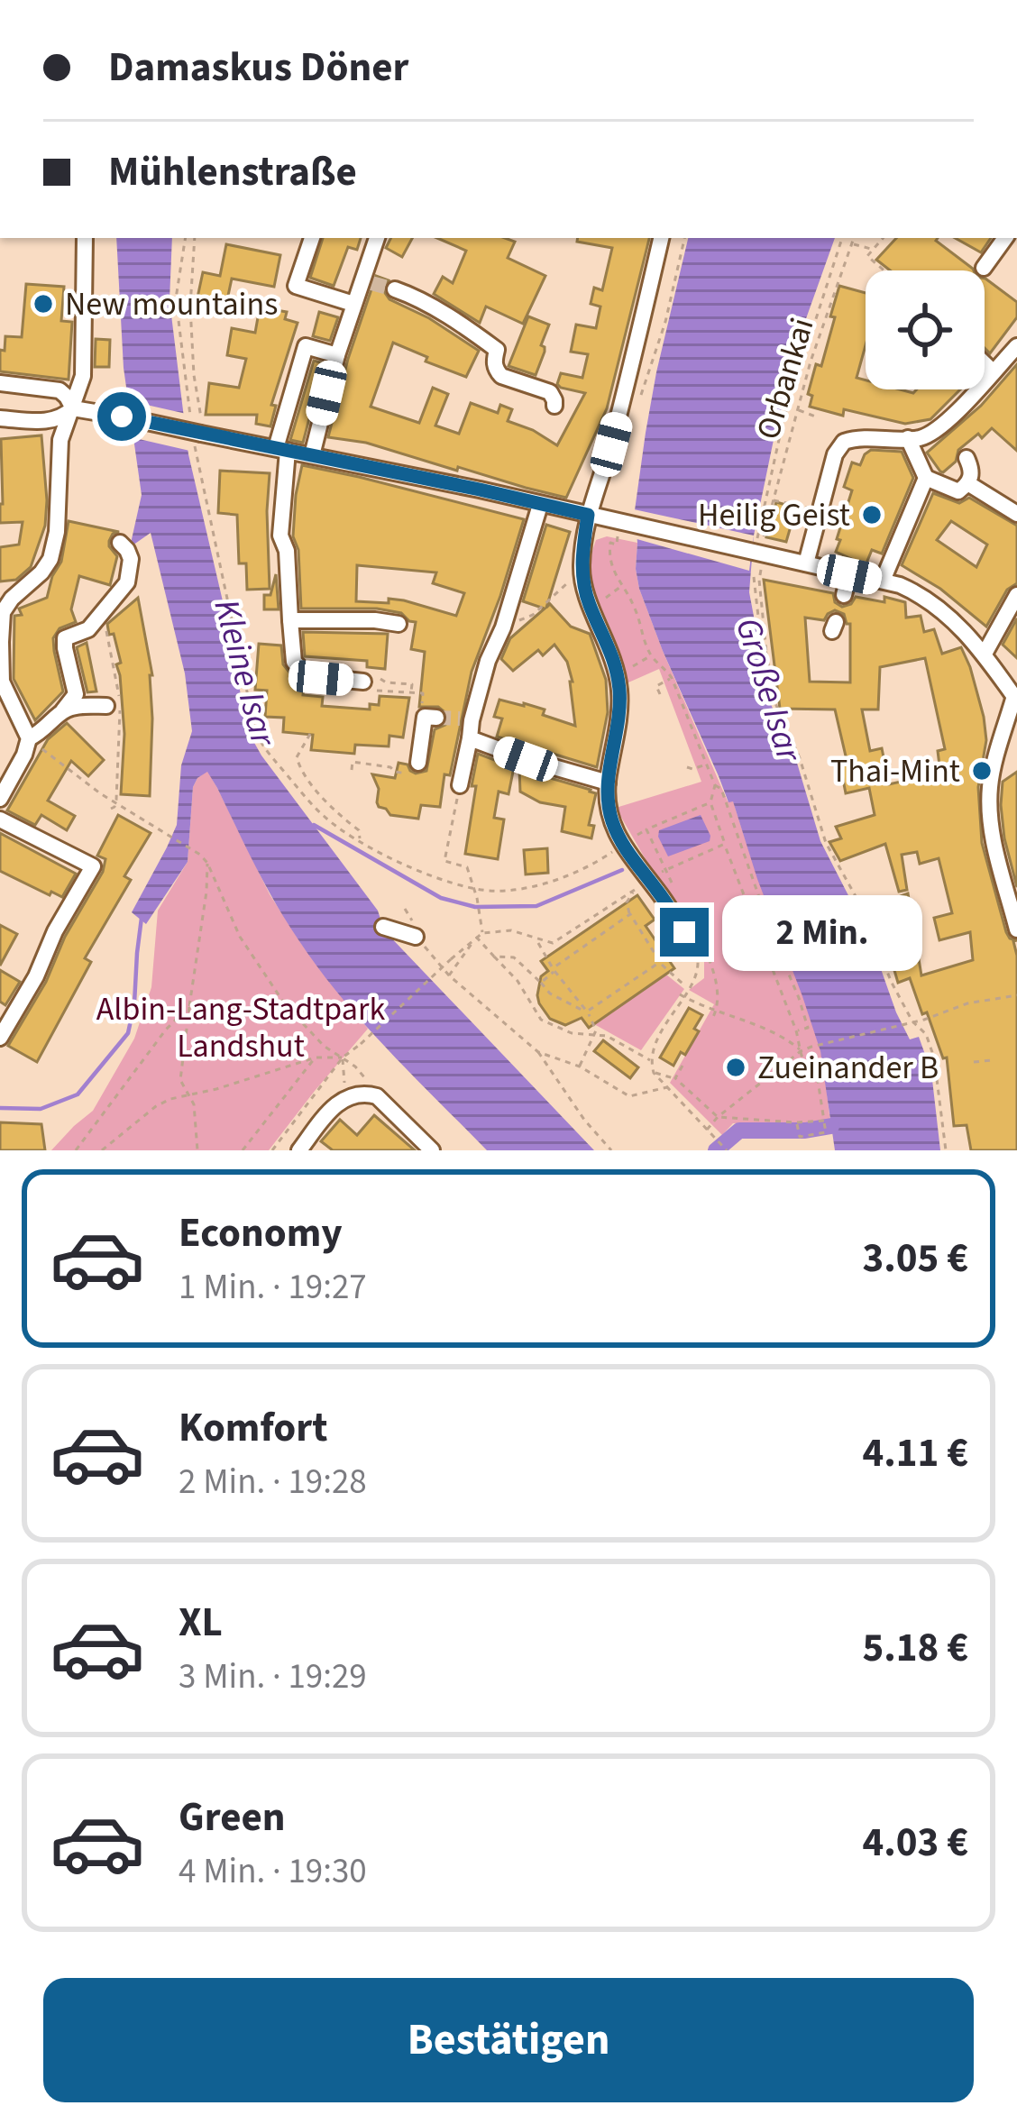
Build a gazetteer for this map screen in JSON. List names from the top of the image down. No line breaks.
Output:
{"streets":{"path":["Orbankai"]},"water":["Kleine Isar","Große Isar"],"parks":["Albin-Lang-Stadtpark Landshut"],"places":["New mountains","Heilig Geist","Thai-Mint","Zueinander B"],"page":{"banner":["Damaskus Döner","Mühlenstraße"],"bubble":"2 Min.","list":[{"name":"Economy","note":"1 Min. · 19:27","value":"3.05 €"},{"name":"Komfort","note":"2 Min. · 19:28","value":"4.11 €"},{"name":"XL","note":"3 Min. · 19:29","value":"5.18 €"},{"name":"Green","note":"4 Min. · 19:30","value":"4.03 €"}],"buttons":"Bestätigen"}}
